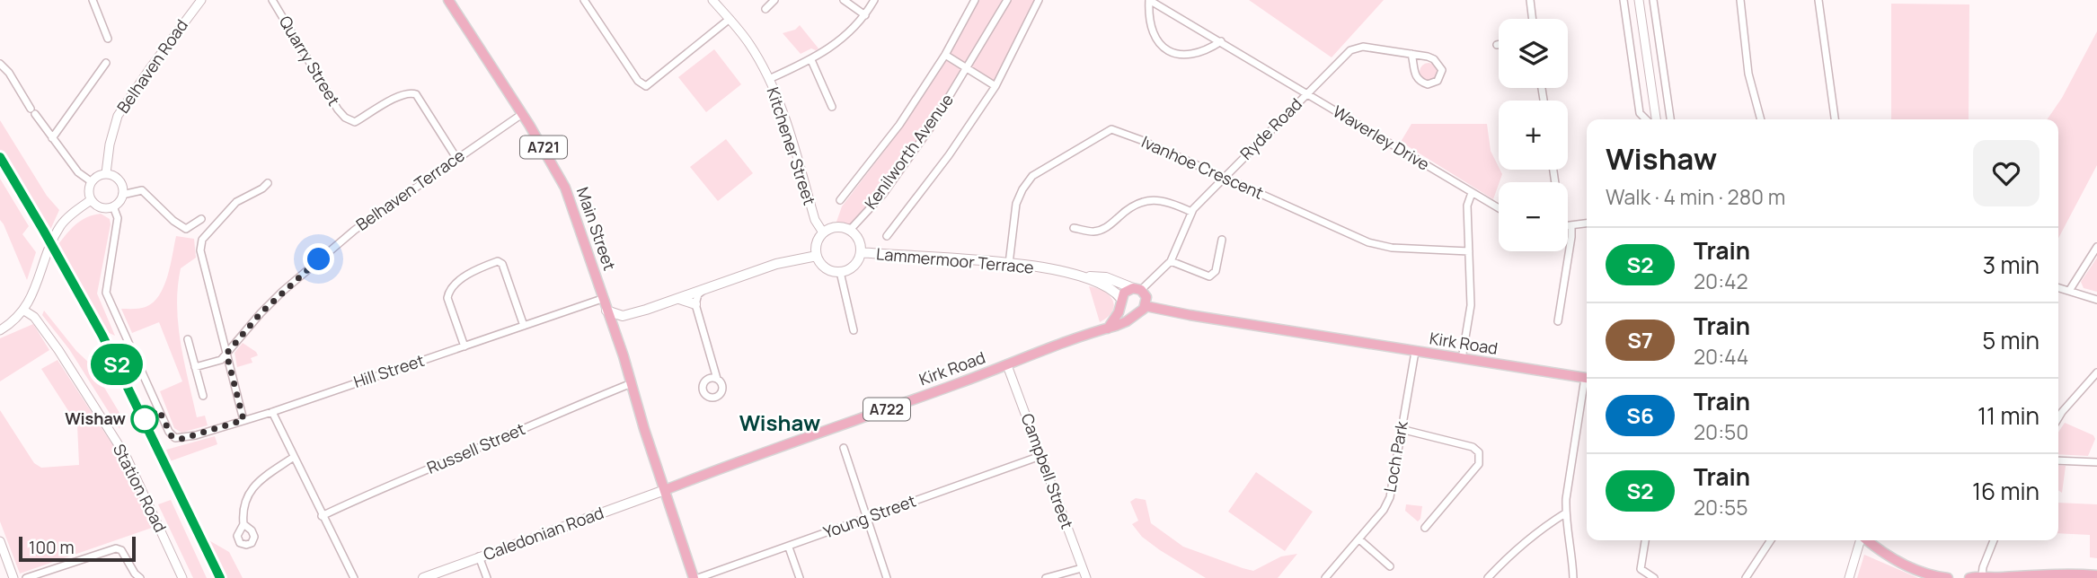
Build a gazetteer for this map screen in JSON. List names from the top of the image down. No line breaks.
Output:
{"streets":{"main road":["A721","Main Street","Lammermoor Terrace","Kirk Road","A722","Caledonian Road"],"street":["Quarry Street","Belhaven Road","Ryde Road","Waverley Drive","Kitchener Street","Kenilworth Avenue","Ivanhoe Crescent","Belhaven Terrace","Hill Street","Russell Street","Loch Park","Campbell Street","Station Road","Young Street"]},"crossings":[["Quarry Street","Belhaven Terrace"],["Belhaven Road","Hill Street"],["Ryde Road","Waverley Drive"],["Ryde Road","Ivanhoe Crescent"],["Ryde Road","Lammermoor Terrace"],["Ryde Road","Kirk Road"],["Kitchener Street","Kenilworth Avenue"],["Kitchener Street","Lammermoor Terrace"],["A721","Main Street"],["A721","Kirk Road"],["A721","Young Street"],["A721","Caledonian Road"],["Kenilworth Avenue","Lammermoor Terrace"],["Ivanhoe Crescent","Lammermoor Terrace"],["Belhaven Terrace","Main Street"],["Main Street","Kirk Road"],["Main Street","Hill Street"],["Main Street","Russell Street"],["Main Street","Caledonian Road"],["Lammermoor Terrace","Kirk Road"],["Kirk Road","Loch Park"],["Kirk Road","Campbell Street"],["Kirk Road","Caledonian Road"],["Campbell Street","Young Street"]],"districts":["Wishaw"],"places":["Wishaw"],"scale_bar":"100 m","page":{"on_map":"S2","map_buttons":["+","−"],"heading":["Wishaw","Walk · 4 min · 280 m"],"list":[{"mark":"S2","name":"Train","note":"20:42","value":"3 min"},{"mark":"S7","name":"Train","note":"20:44","value":"5 min"},{"mark":"S6","name":"Train","note":"20:50","value":"11 min"},{"mark":"S2","name":"Train","note":"20:55","value":"16 min"}],"scale":"100 m"}}
